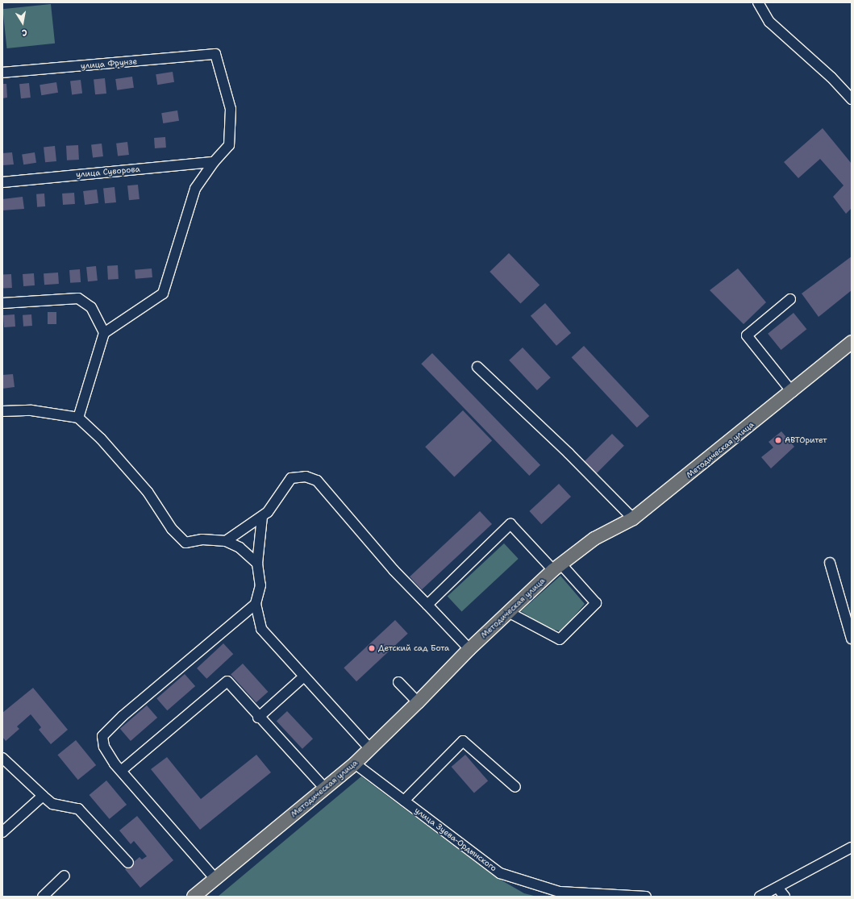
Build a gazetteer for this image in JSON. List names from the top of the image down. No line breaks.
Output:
{"streets":{"main road":["Методическая улица"],"street":["улица Фрунзе","улица Суворова","улица Зуева-Ордынского"]},"crossings":[["улица Фрунзе","улица Суворова"],["Методическая улица","улица Зуева-Ордынского"]],"places":["АВТОритет","Детский сад Бота"],"north":"bottom"}
